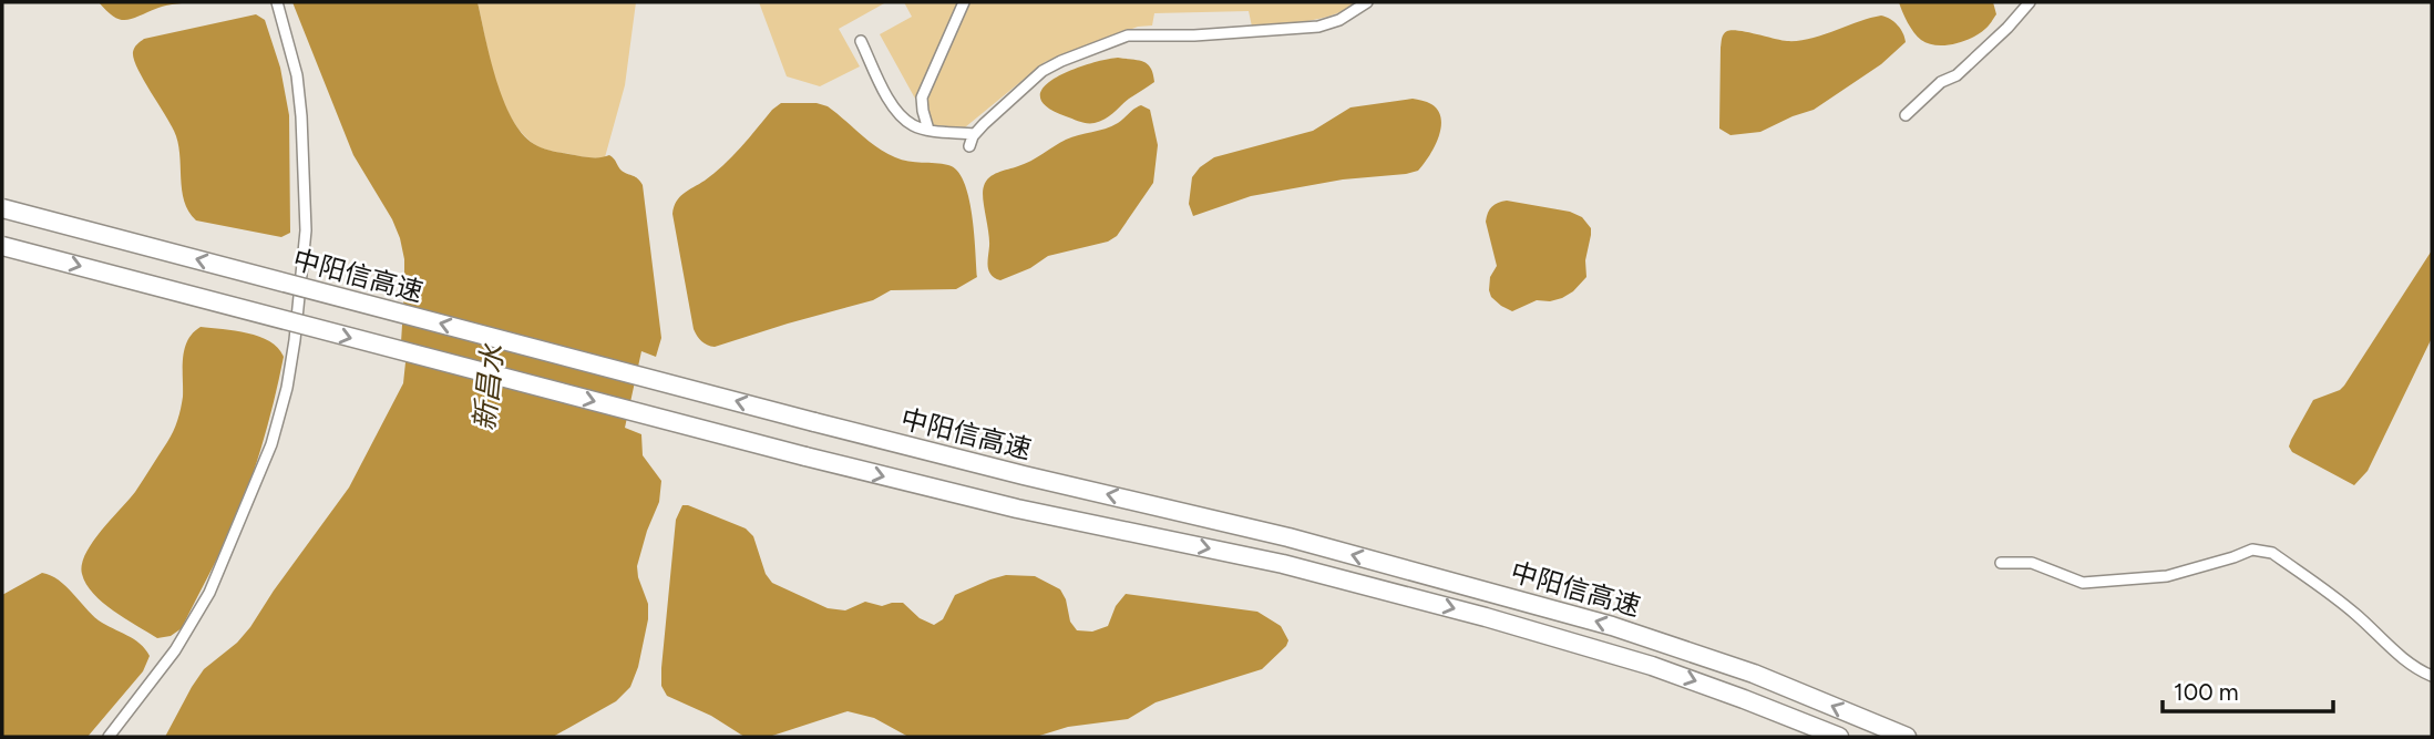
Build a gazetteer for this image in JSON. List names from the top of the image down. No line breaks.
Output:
{"streets":{"highway":["中阳信高速"]},"water":["新昌水"],"scale_bar":"100 m"}
